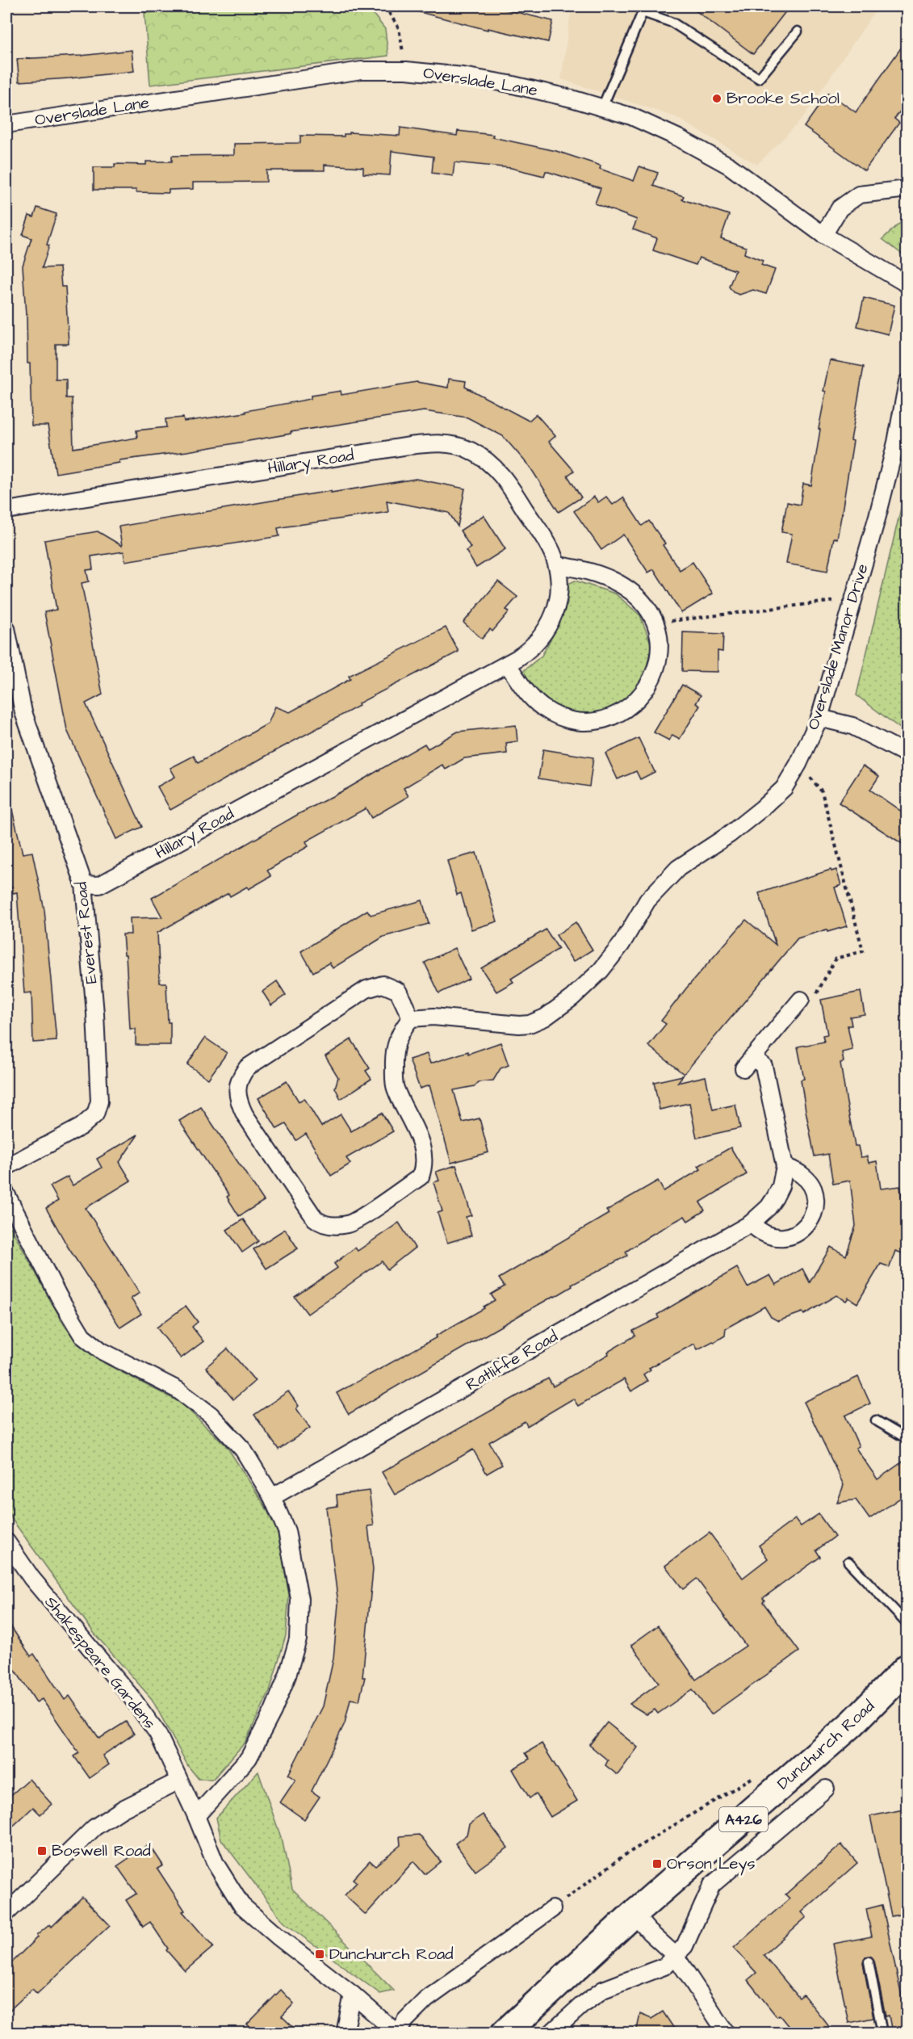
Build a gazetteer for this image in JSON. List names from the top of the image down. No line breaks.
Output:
{"streets":{"highway":["Dunchurch Road","A426"],"street":["Overslade Lane","Hillary Road","Overslade Manor Drive","Everest Road","Ratliffe Road","Shakespeare Gardens"]},"crossings":[["Hillary Road","Everest Road"]],"places":{"other":["Brooke School"],"transit":["Boswell Road","Orson Leys","Dunchurch Road"]}}
